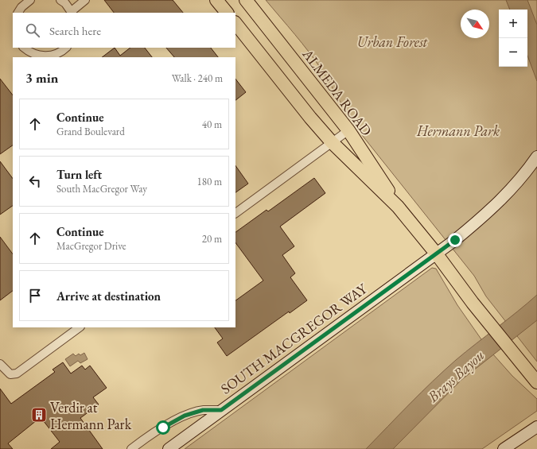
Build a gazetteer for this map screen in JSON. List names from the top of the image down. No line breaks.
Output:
{"streets":{"main road":["ALMEDA ROAD","SOUTH MACGREGOR WAY"]},"crossings":[["ALMEDA ROAD","SOUTH MACGREGOR WAY"]],"water":["Brays Bayou"],"parks":["Urban Forest","Hermann Park"],"places":{"building":["Verdir at Hermann Park"]},"north":"bottom right","page":{"map_buttons":["+","−"],"search":"Search here","heading":["3 min","Walk · 240 m"],"list":[["Continue","Grand Boulevard","40 m"],["Turn left","South MacGregor Way","180 m"],["Continue","MacGregor Drive","20 m"],"Arrive at destination"]}}
